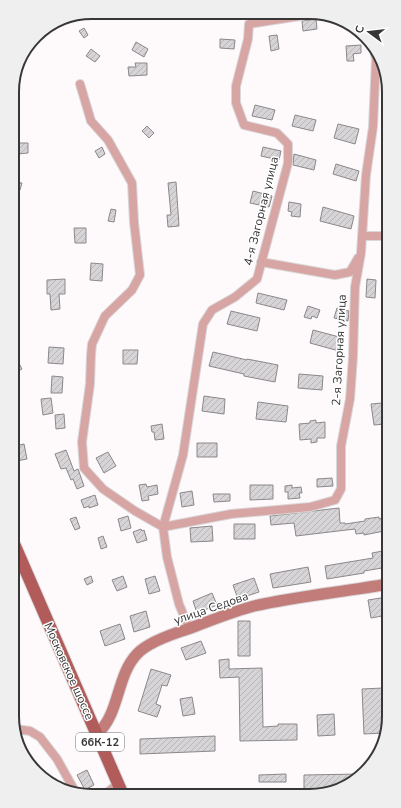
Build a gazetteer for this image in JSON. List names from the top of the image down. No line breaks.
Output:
{"streets":{"main road":["Московское шоссе","66К-12"],"street":["4-я Загорная улица","2-я Загорная улица","улица Седова"]},"crossings":[["4-я Загорная улица","2-я Загорная улица"],["4-я Загорная улица","улица Седова"],["улица Седова","Московское шоссе"]],"north":"left"}
